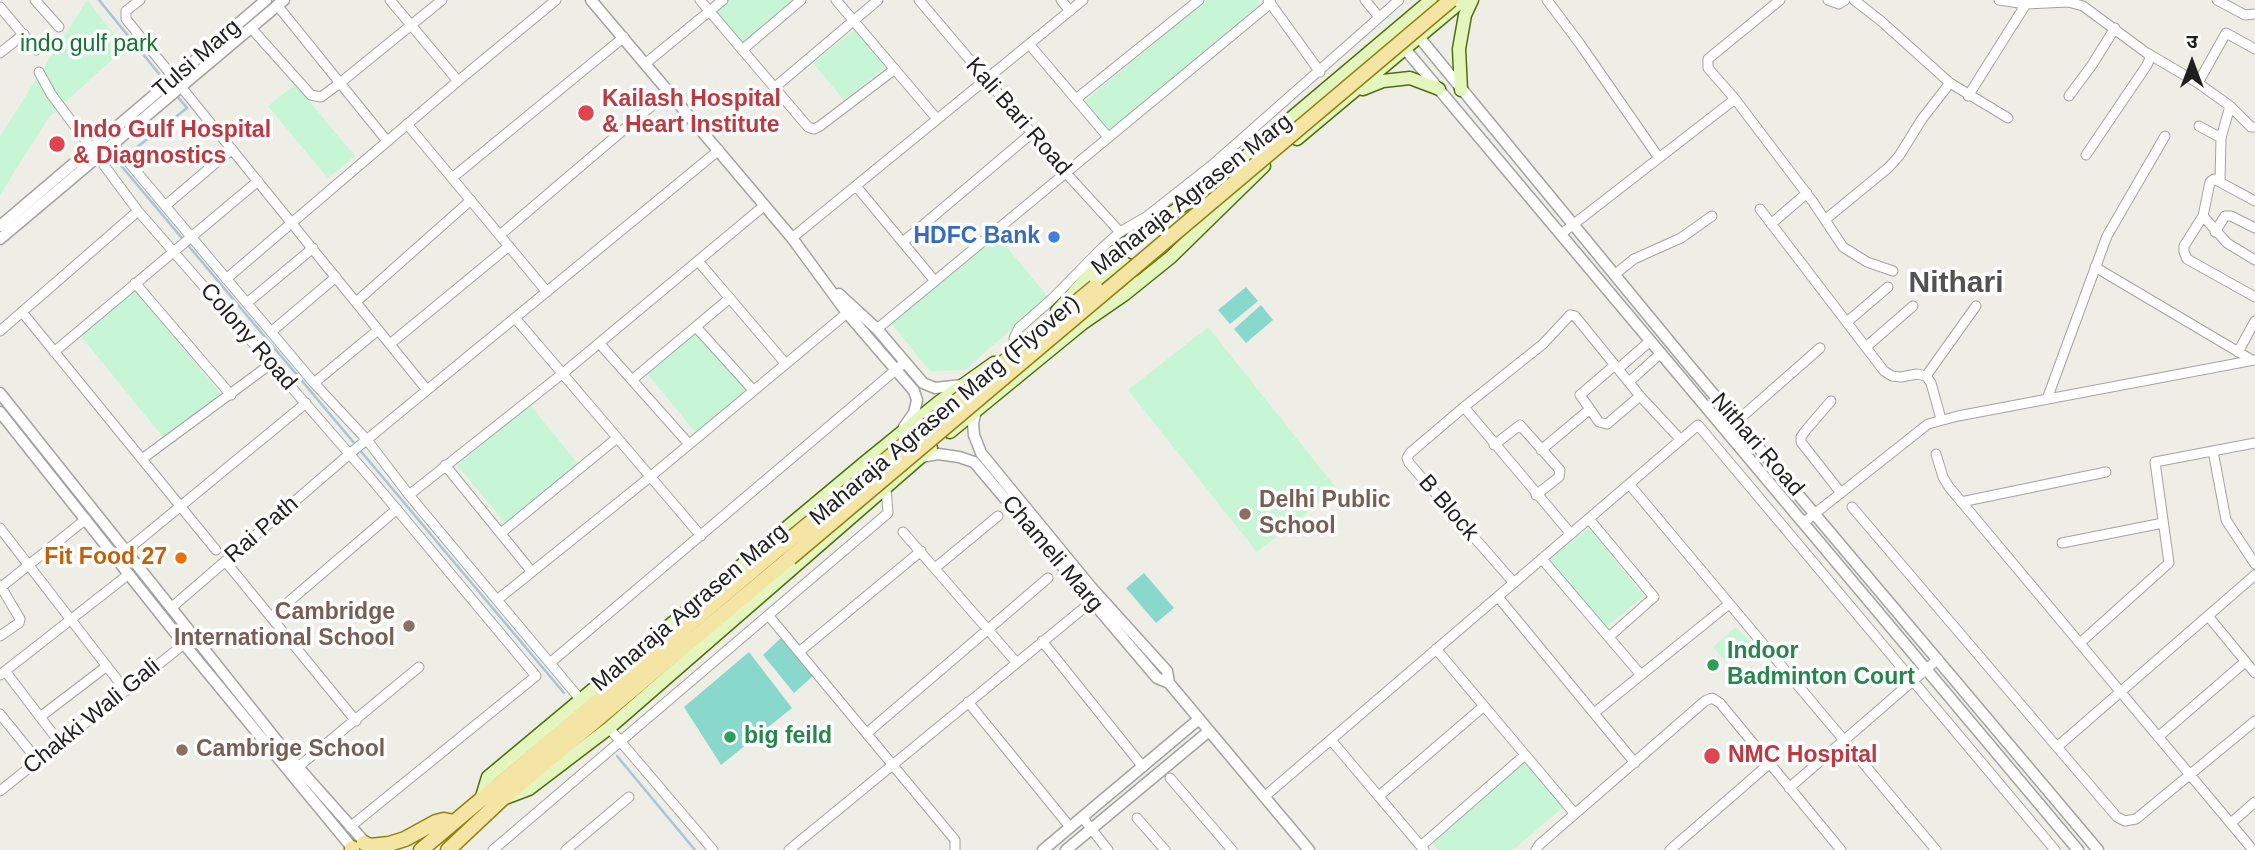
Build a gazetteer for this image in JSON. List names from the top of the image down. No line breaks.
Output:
{"streets":{"main road":["Maharaja Agrasen Marg","Maharaja Agrasen Marg (Flyover)"],"street":["Tulsi Marg","Kali Bari Road","Colony Road","Nithari Road","B Block","Rai Path","Chameli Marg","Chakki Wali Gali"]},"crossings":[["Tulsi Marg","Colony Road"],["Maharaja Agrasen Marg","Maharaja Agrasen Marg (Flyover)"],["Maharaja Agrasen Marg","Nithari Road"],["Maharaja Agrasen Marg","Chameli Marg"]],"districts":["Nithari"],"parks":["indo gulf park"],"places":["Kailash Hospital & Heart Institute","Indo Gulf Hospital & Diagnostics","HDFC Bank","Delhi Public School","Fit Food 27","Cambridge International School","Indoor Badminton Court","big feild","Cambrige School","NMC Hospital"],"north":"top"}
